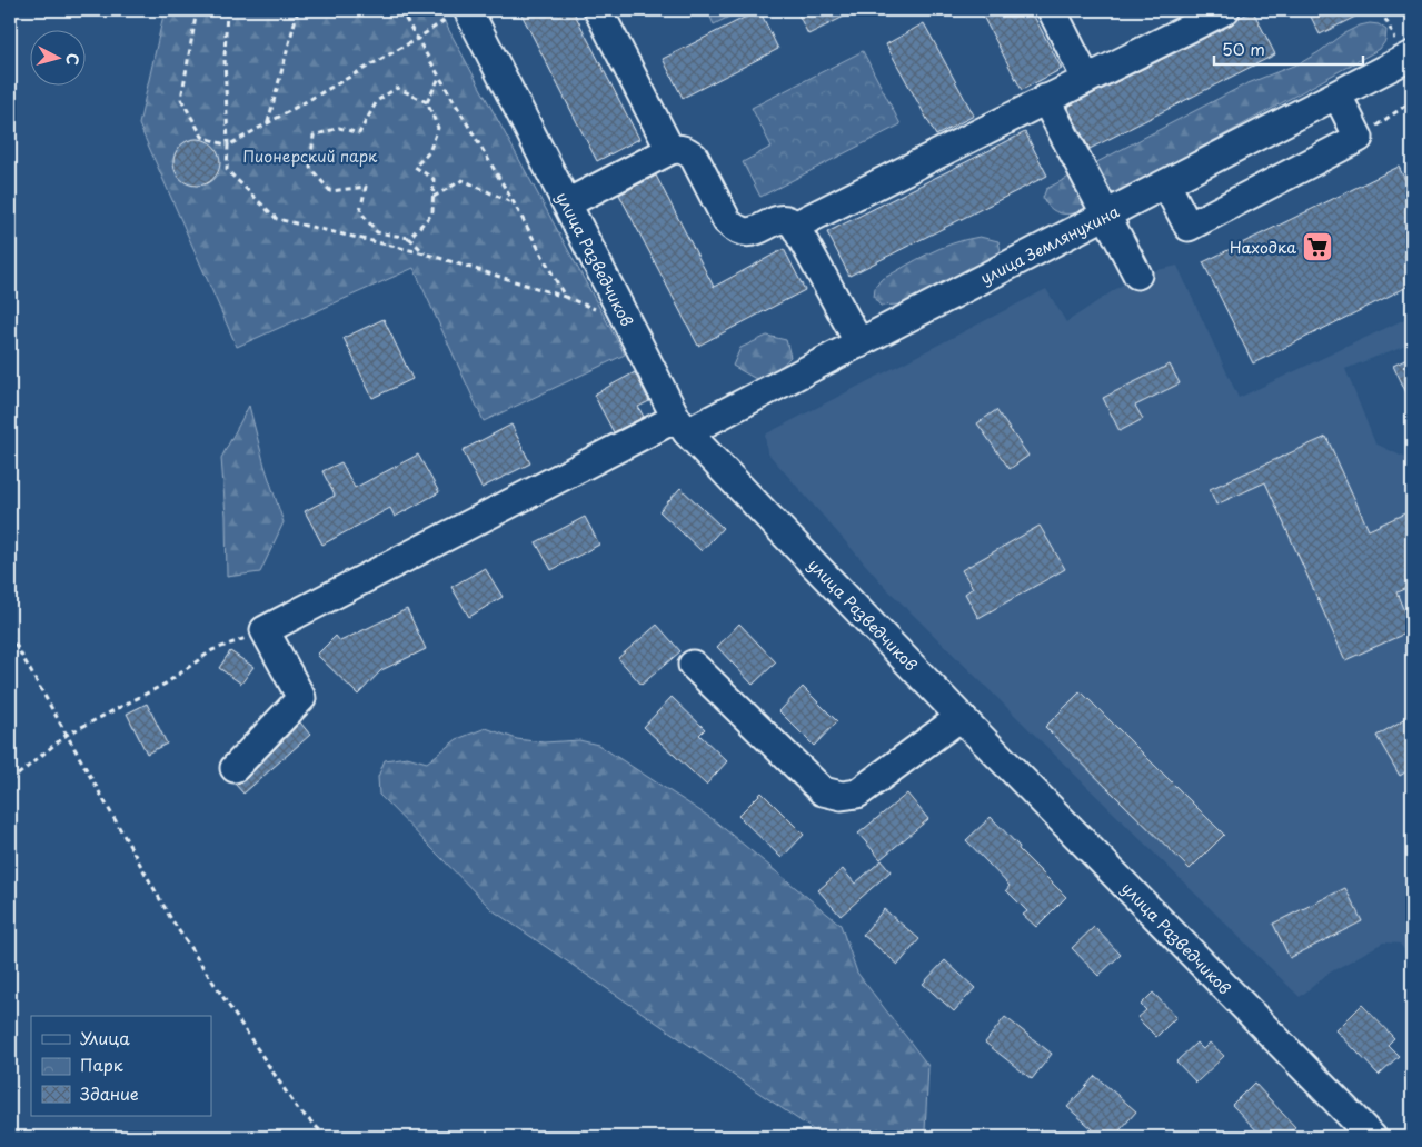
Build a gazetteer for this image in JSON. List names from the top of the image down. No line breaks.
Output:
{"streets":{"street":["улица Землянухина","улица Разведчиков"]},"crossings":[["улица Землянухина","улица Разведчиков"]],"parks":["Пионерский парк"],"places":{"supermarket":["Находка"]},"legend":["Улица","Парк","Здание"],"scale_bar":"50 m","north":"right"}
